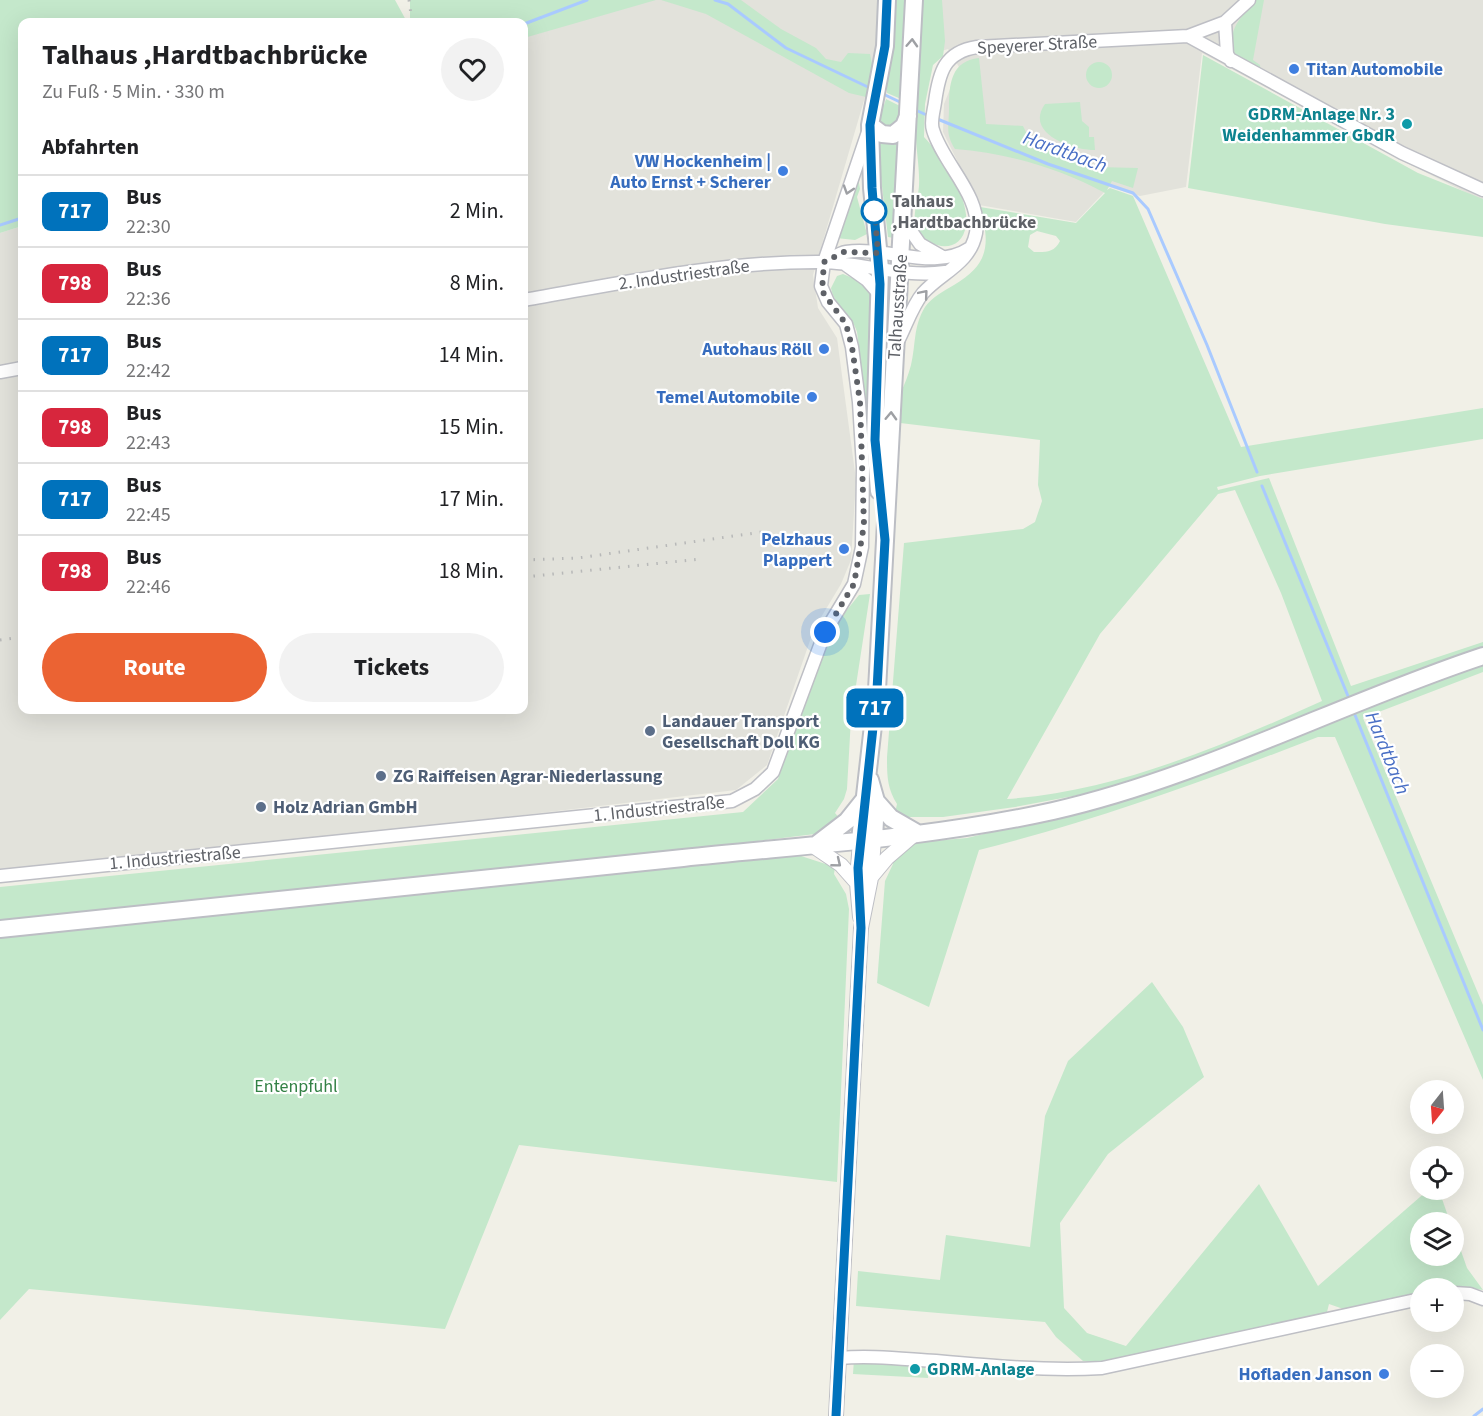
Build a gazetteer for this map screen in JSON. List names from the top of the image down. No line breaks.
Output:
{"streets":{"main road":["Talhausstraße"],"street":["Speyerer Straße","2. Industriestraße","1. Industriestraße"]},"crossings":[["2. Industriestraße","Talhausstraße"],["2. Industriestraße","1. Industriestraße"],["Talhausstraße","1. Industriestraße"]],"water":["Hardtbach"],"parks":["Entenpfuhl"],"places":["Titan Automobile","GDRM-Anlage Nr. 3 Weidenhammer GbdR","VW Hockenheim | Auto Ernst + Scherer","Talhaus ,Hardtbachbrücke","Autohaus Röll","Temel Automobile","Pelzhaus Plappert","Landauer Transport Gesellschaft Doll KG","ZG Raiffeisen Agrar-Niederlassung","Holz Adrian GmbH","GDRM-Anlage","Hofladen Janson"],"lines":["bus line 717"],"north":"bottom","page":{"on_map":"717","heading":[["Talhaus ,Hardtbachbrücke","Zu Fuß · 5 Min. · 330 m"],"Abfahrten"],"list":[{"mark":"717","name":"Bus","note":"22:30","value":"2 Min."},{"mark":"798","name":"Bus","note":"22:36","value":"8 Min."},{"mark":"717","name":"Bus","note":"22:42","value":"14 Min."},{"mark":"798","name":"Bus","note":"22:43","value":"15 Min."},{"mark":"717","name":"Bus","note":"22:45","value":"17 Min."},{"mark":"798","name":"Bus","note":"22:46","value":"18 Min."}],"buttons":["Route","Tickets"],"map_buttons":["+","−"]}}
